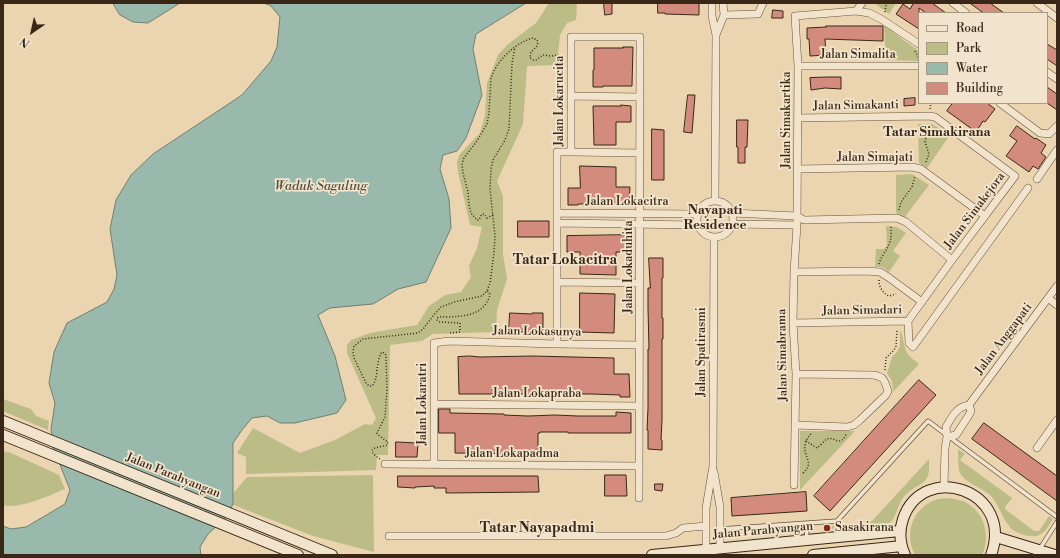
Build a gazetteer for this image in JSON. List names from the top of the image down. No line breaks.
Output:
{"streets":{"main road":["Jalan Parahyangan"],"street":["Jalan Simalita","Jalan Lokarucita","Jalan Simakanti","Jalan Simakartika","Jalan Simajati","Jalan Lokacitra","Jalan Simakejora","Jalan Lokaduhita","Jalan Simadari","Jalan Lokasunya","Jalan Anggapati","Jalan Spatirasmi","Jalan Simabrama","Jalan Lokapraba","Jalan Lokaratri","Jalan Lokapadma"]},"crossings":[["Jalan Simalita","Jalan Simakartika"],["Jalan Lokarucita","Jalan Lokacitra"],["Jalan Lokarucita","Jalan Lokaduhita"],["Jalan Lokarucita","Jalan Lokasunya"],["Jalan Simakanti","Jalan Simakartika"],["Jalan Simakanti","Jalan Simakejora"],["Jalan Simakartika","Jalan Simajati"],["Jalan Simakartika","Jalan Simabrama"],["Jalan Simajati","Jalan Simakejora"],["Jalan Lokacitra","Jalan Lokaduhita"],["Jalan Lokacitra","Jalan Spatirasmi"],["Jalan Simakejora","Jalan Simadari"],["Jalan Lokaduhita","Jalan Lokasunya"],["Jalan Lokaduhita","Jalan Lokapraba"],["Jalan Lokaduhita","Jalan Lokapadma"],["Jalan Simadari","Jalan Simabrama"],["Jalan Lokasunya","Jalan Lokaratri"],["Jalan Spatirasmi","Jalan Parahyangan"],["Jalan Lokapraba","Jalan Lokaratri"],["Jalan Lokaratri","Jalan Lokapadma"]],"districts":["Tatar Simakirana","Nayapati Residence","Tatar Lokacitra","Tatar Nayapadmi"],"water":["Waduk Saguling"],"places":["Sasakirana"],"legend":["Road","Park","Water","Building"],"north":"bottom left"}
